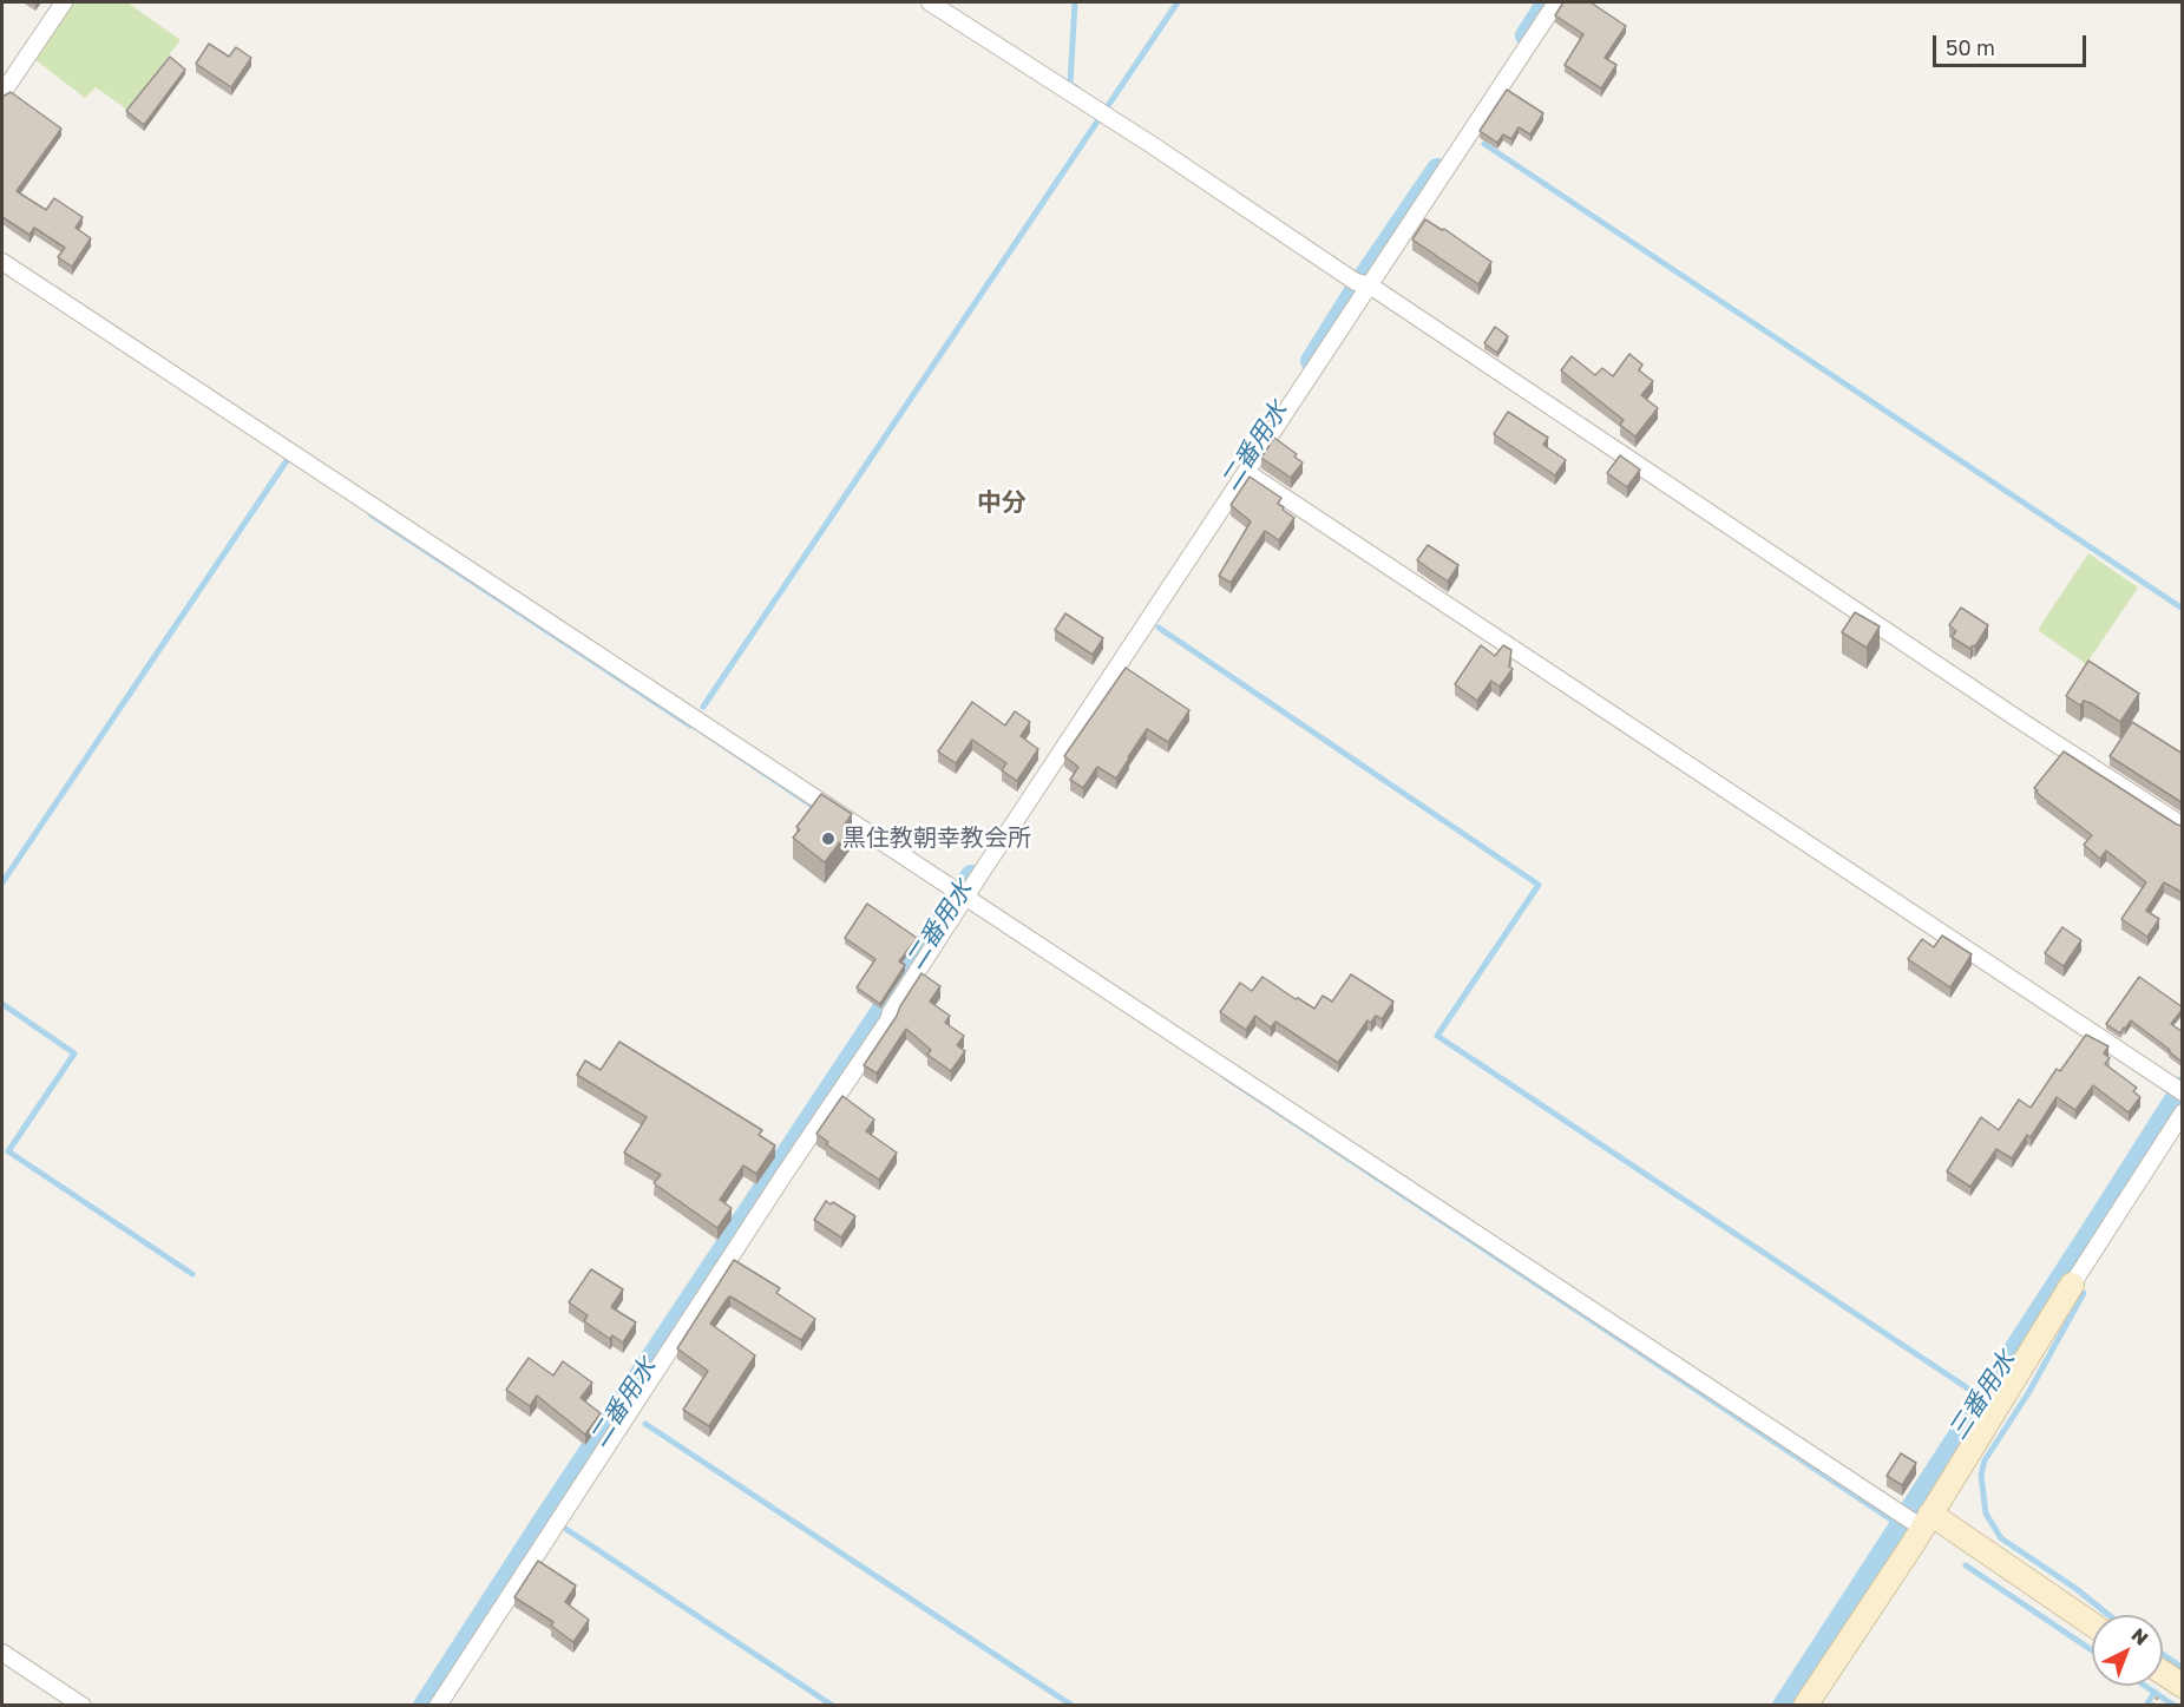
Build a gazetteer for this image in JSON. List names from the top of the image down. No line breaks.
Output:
{"districts":["中分"],"water":["二番用水","三番用水"],"places":["黒住教朝幸教会所"],"scale_bar":"50 m","north":"top right"}
